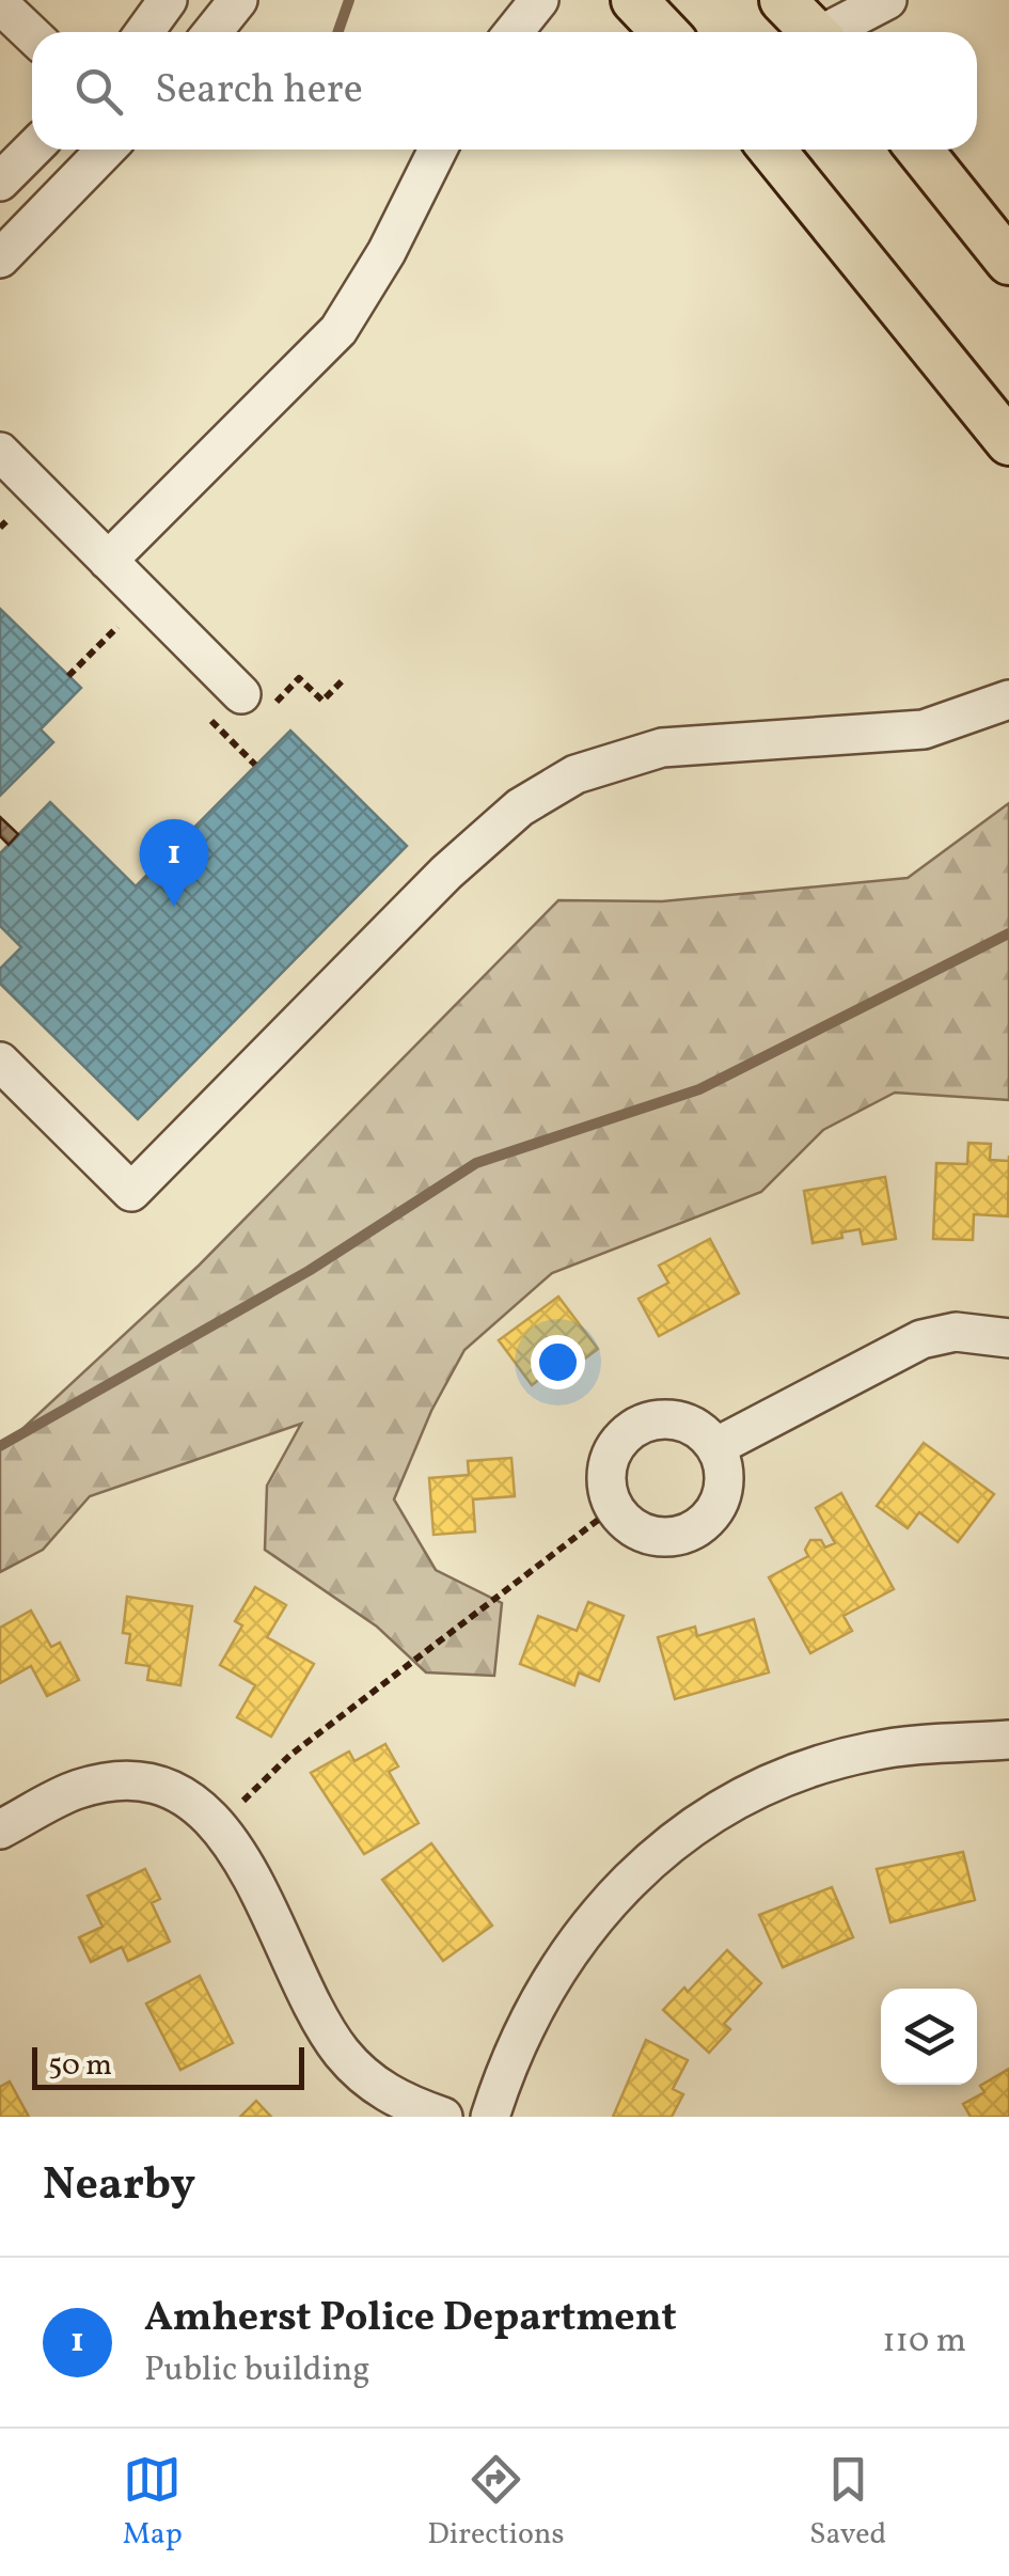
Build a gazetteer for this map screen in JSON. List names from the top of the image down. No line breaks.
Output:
{"scale_bar":"50 m","page":{"search":"Search here","pins":"1","scale":"50 m","heading":"Nearby","list":[{"mark":"1","name":"Amherst Police Department","note":"Public building","value":"110 m"}],"nav":["Map","Directions","Saved"]}}
